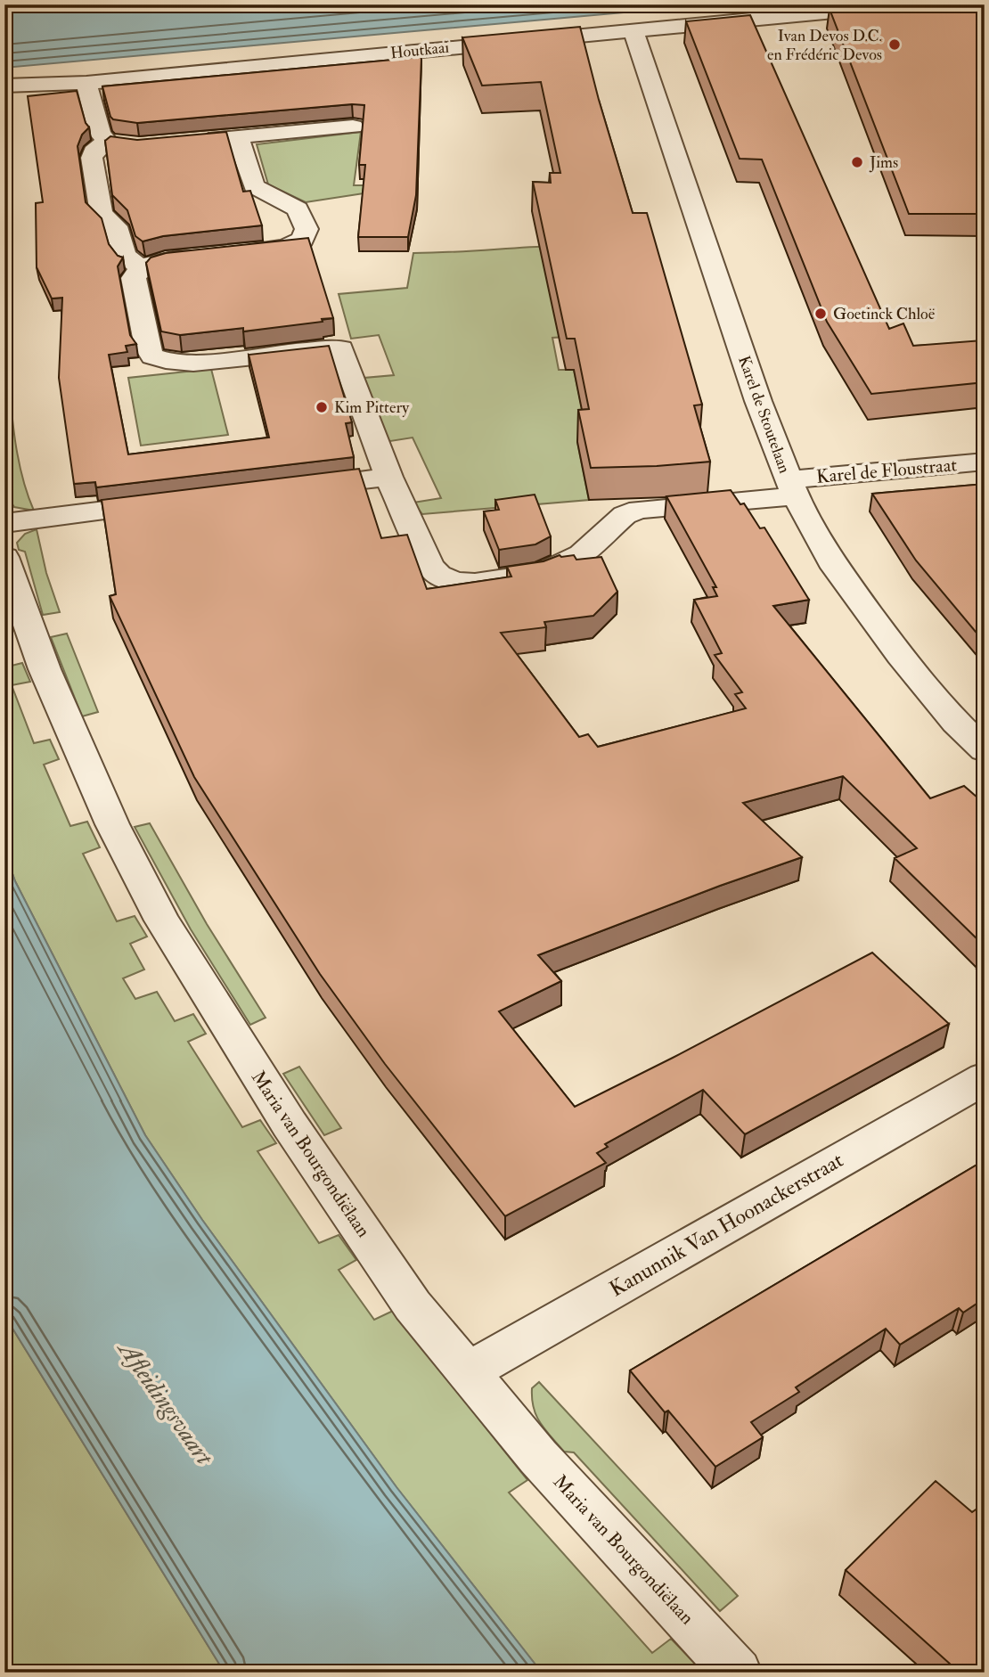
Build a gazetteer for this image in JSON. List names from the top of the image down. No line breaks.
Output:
{"streets":{"street":["Houtkaai","Karel de Stoutelaan","Karel de Floustraat","Maria van Bourgondiëlaan","Kanunnik Van Hoonackerstraat"]},"crossings":[["Houtkaai","Karel de Stoutelaan"],["Karel de Stoutelaan","Karel de Floustraat"],["Maria van Bourgondiëlaan","Kanunnik Van Hoonackerstraat"]],"water":["Afleidingsvaart"],"places":["Ivan Devos D.C. en Frédéric Devos","Jims","Goetinck Chloë","Kim Pittery"]}
